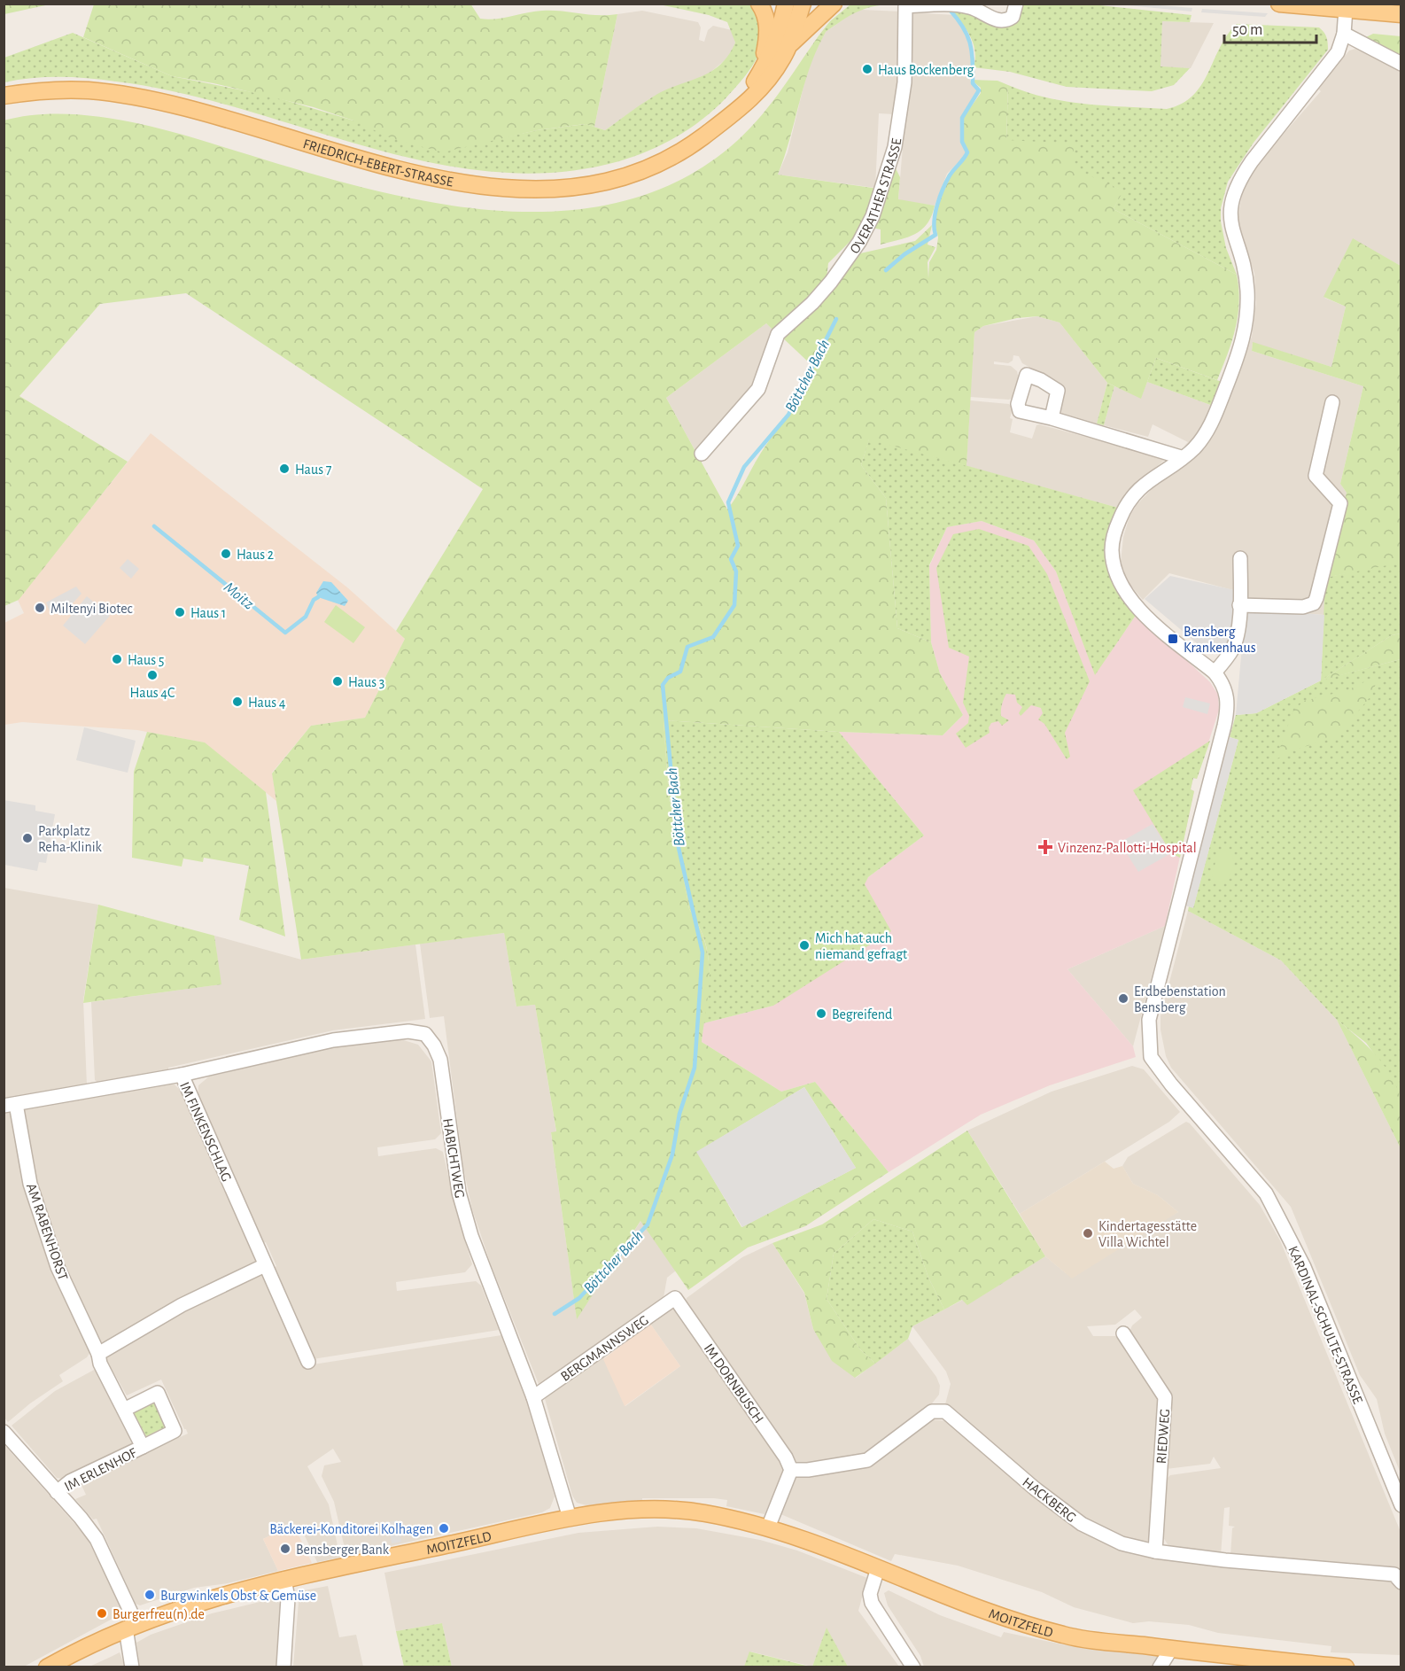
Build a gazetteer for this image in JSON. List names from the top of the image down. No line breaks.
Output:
{"streets":{"main road":["FRIEDRICH-EBERT-STRASSE","MOITZFELD"],"street":["OVERATHER STRASSE","IM FINKENSCHLAG","HABICHTWEG","AM RABENHORST","KARDINAL-SCHULTE-STRASSE","BERGMANNSWEG","IM DORNBUSCH","RIEDWEG","IM ERLENHOF","HACKBERG"]},"crossings":[["IM FINKENSCHLAG","HABICHTWEG"],["IM FINKENSCHLAG","AM RABENHORST"],["HABICHTWEG","BERGMANNSWEG"],["HABICHTWEG","MOITZFELD"],["AM RABENHORST","IM ERLENHOF"],["BERGMANNSWEG","IM DORNBUSCH"],["IM DORNBUSCH","HACKBERG"],["RIEDWEG","HACKBERG"]],"water":["Böttcher Bach","Moitz"],"places":{"other":["Haus Bockenberg","Haus 7","Haus 2","Miltenyi Biotec","Haus 1","Haus 5","Haus 4C","Haus 3","Haus 4","Parkplatz Reha-Klinik","Mich hat auch niemand gefragt","Erdbebenstation Bensberg","Begreifend","Kindertagesstätte Villa Wichtel","Bäckerei-Konditorei Kolhagen","Bensberger Bank","Burgwinkels Obst & Gemüse","Burgerfreu(n).de"],"transit":["Bensberg Krankenhaus"],"health":["Vinzenz-Pallotti-Hospital"]},"scale_bar":"50 m"}
